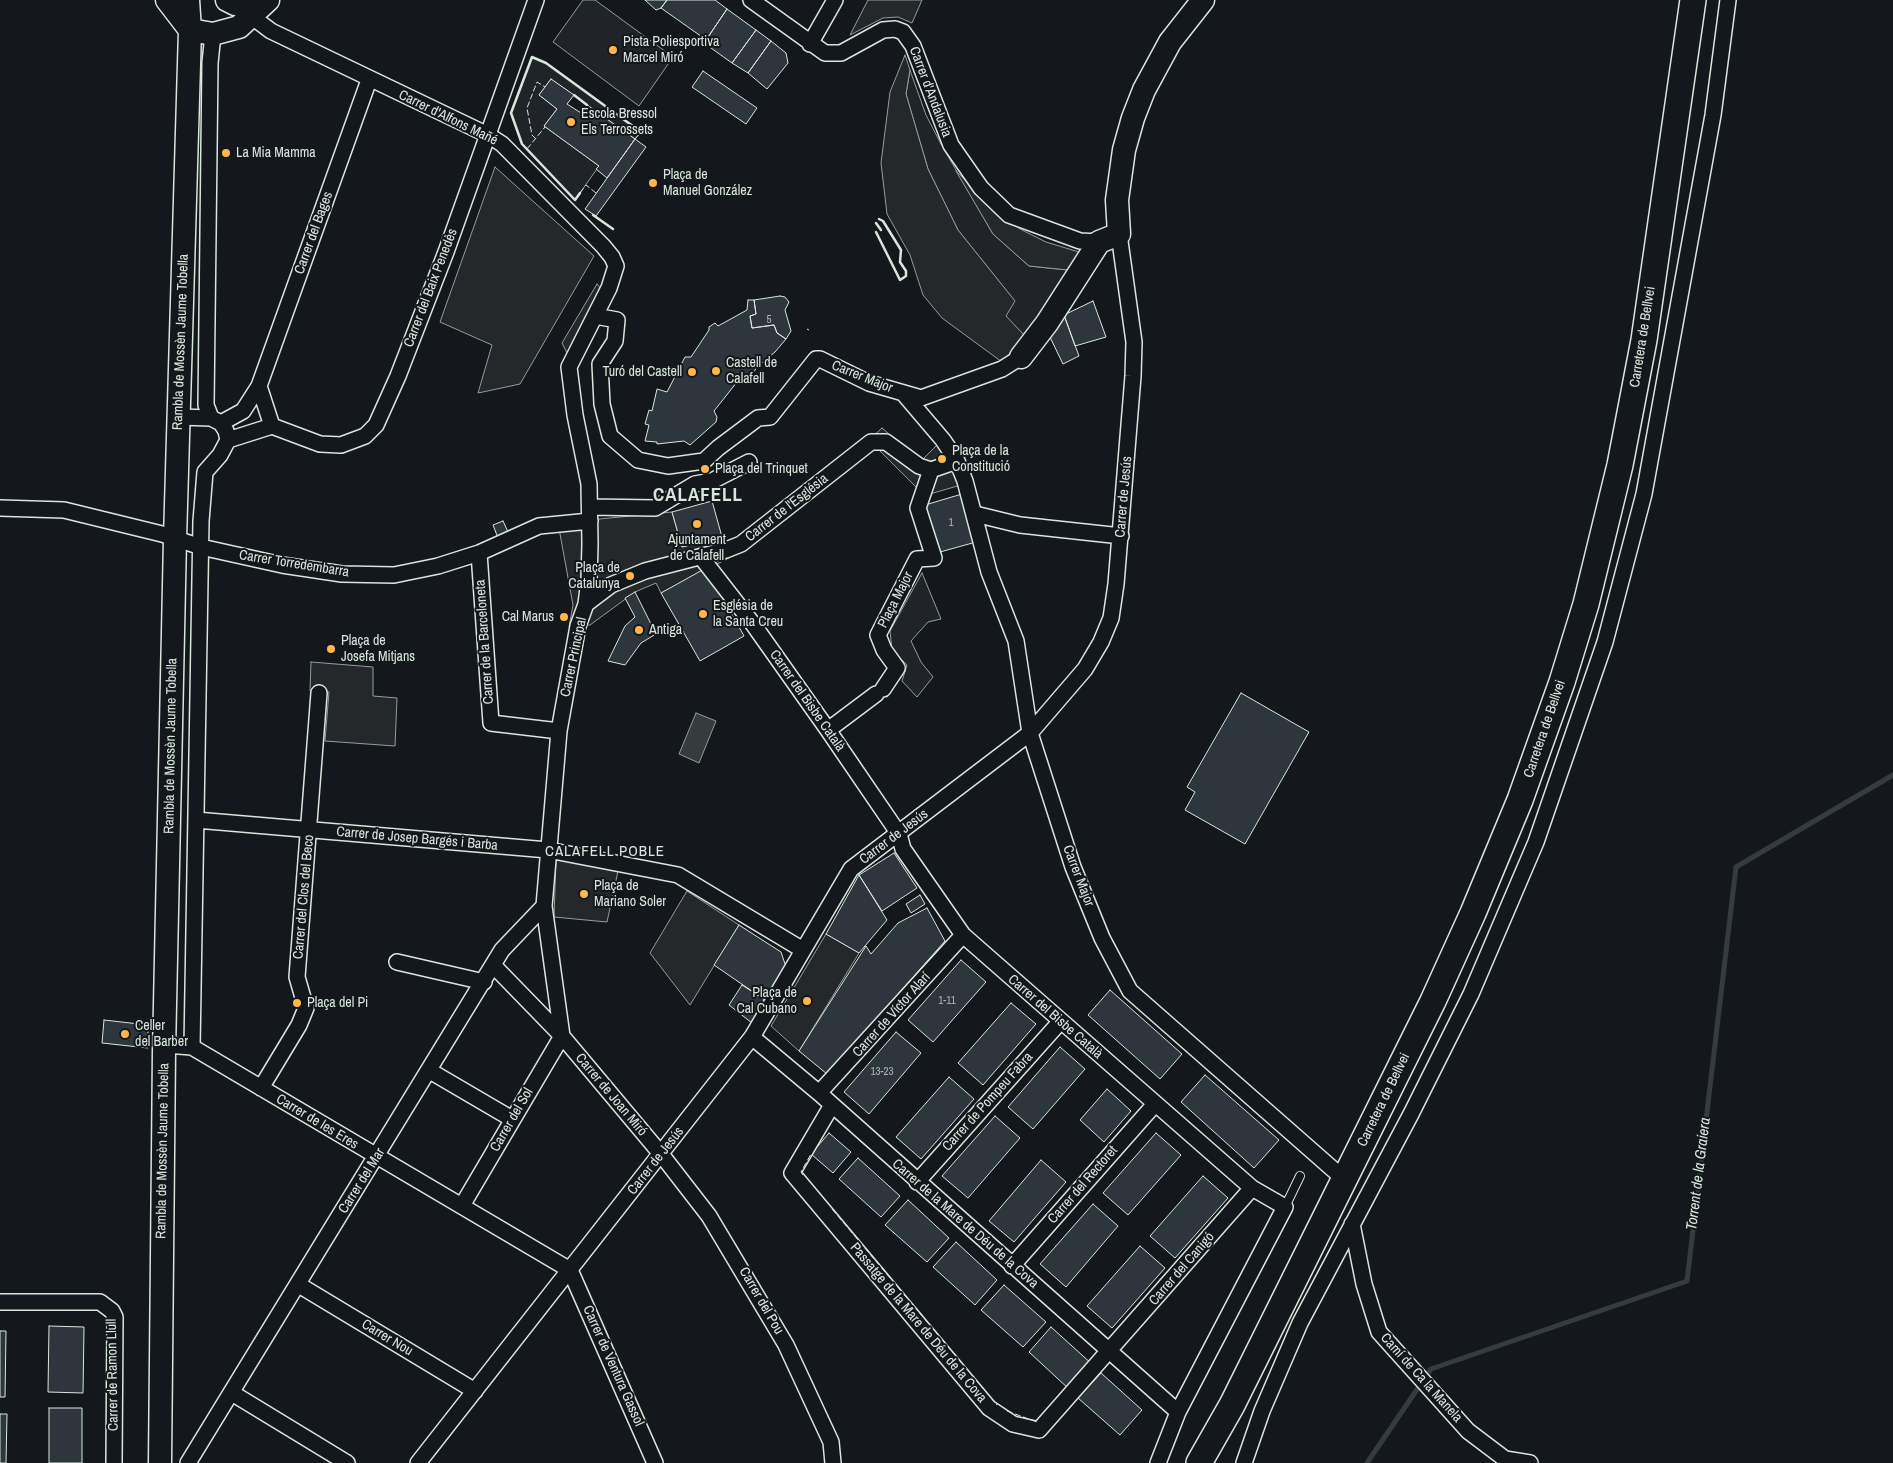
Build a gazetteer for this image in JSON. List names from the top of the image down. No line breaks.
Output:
{"streets":{"main road":["Carretera de Bellvei"],"street":["Carrer d'Andalusia","Carrer d'Alfons Mañé","Carrer del Bages","Carrer del Baix Penedès","Rambla de Mossèn Jaume Tobella","Carrer Major","Carrer de Jesús","Carrer de l'Església","Carrer Torredembarra","Plaça Major","Carrer de la Barceloneta","Carrer Principal","Carrer del Bisbe Català","Carrer de Josep Bargés i Barba","Carrer del Clos del Beco","Carrer de Víctor Alarí","Carrer de Joan Miró","Carrer de Pompeu Fabra","Carrer del Sol","Carrer de les Eres","Carrer del Mar","Carrer del Rectoret","Carrer de la Mare de Déu de la Cova","Carrer del Canigó","Carrer del Pou","Passatge de la Mare de Déu de la Cova","Carrer Nou","Carrer de Ventura Gassol","Carrer de Ramon Llull","Camí de Ca la Manela"]},"crossings":[["Carrer d'Andalusia","Carrer de Jesús"],["Carrer d'Alfons Mañé","Carrer del Bages"],["Carrer d'Alfons Mañé","Carrer del Baix Penedès"],["Carrer d'Alfons Mañé","Carrer Principal"],["Carrer del Bages","Rambla de Mossèn Jaume Tobella"],["Carretera de Bellvei","Carrer Major"],["Rambla de Mossèn Jaume Tobella","Carrer Torredembarra"],["Rambla de Mossèn Jaume Tobella","Carrer de Josep Bargés i Barba"],["Rambla de Mossèn Jaume Tobella","Carrer de les Eres"],["Carrer Major","Carrer de Jesús"],["Carrer de Jesús","Carrer del Bisbe Català"],["Carrer de Jesús","Carrer de Josep Bargés i Barba"],["Carrer de Jesús","Carrer de Joan Miró"],["Carrer de Jesús","Carrer de les Eres"],["Carrer de Jesús","Carrer de la Mare de Déu de la Cova"],["Carrer de Jesús","Carrer del Pou"],["Carrer de Jesús","Carrer Nou"],["Carrer de Jesús","Carrer de Ventura Gassol"],["Carrer de l'Església","Plaça Major"],["Carrer de l'Església","Carrer Principal"],["Carrer de l'Església","Carrer del Bisbe Català"],["Carrer Torredembarra","Carrer de la Barceloneta"],["Carrer Torredembarra","Carrer Principal"],["Plaça Major","Carrer del Bisbe Català"],["Carrer de la Barceloneta","Carrer Principal"],["Carrer Principal","Carrer de Josep Bargés i Barba"],["Carrer Principal","Carrer de Joan Miró"],["Carrer Principal","Carrer del Sol"],["Carrer Principal","Carrer del Mar"],["Carrer del Bisbe Català","Carrer de Víctor Alarí"],["Carrer del Bisbe Català","Carrer de Pompeu Fabra"],["Carrer del Bisbe Català","Carrer del Rectoret"],["Carrer del Bisbe Català","Carrer del Canigó"],["Carrer de Josep Bargés i Barba","Carrer del Clos del Beco"],["Carrer del Clos del Beco","Carrer de les Eres"],["Carrer de Víctor Alarí","Carrer de la Mare de Déu de la Cova"],["Carrer de Joan Miró","Carrer del Sol"],["Carrer de Joan Miró","Carrer del Mar"],["Carrer de Joan Miró","Carrer del Pou"],["Carrer de Pompeu Fabra","Carrer de la Mare de Déu de la Cova"],["Carrer del Sol","Carrer de les Eres"],["Carrer de les Eres","Carrer del Mar"],["Carrer de les Eres","Carrer de Ventura Gassol"],["Carrer del Mar","Carrer Nou"],["Carrer del Rectoret","Carrer de la Mare de Déu de la Cova"],["Carrer de la Mare de Déu de la Cova","Carrer del Canigó"],["Carrer de la Mare de Déu de la Cova","Passatge de la Mare de Déu de la Cova"],["Carrer del Canigó","Passatge de la Mare de Déu de la Cova"]],"districts":["CALAFELL","CALAFELL POBLE"],"water":["Torrent de la Graiera"],"places":["Pista Poliesportiva Marcel Miró","Escola Bressol Els Terrossets","La Mia Mamma","Plaça de Manuel González","Castell de Calafell","Turó del Castell","Plaça de la Constitució","Plaça del Trinquet","Ajuntament de Calafell","Plaça de Catalunya","Església de la Santa Creu","Cal Marus","Antiga","Plaça de Josefa Mitjans","Plaça de Mariano Soler","Plaça de Cal Cubano","Plaça del Pi","Celler del Barber"],"house_numbers":["5","1","1-11","13-23"]}
